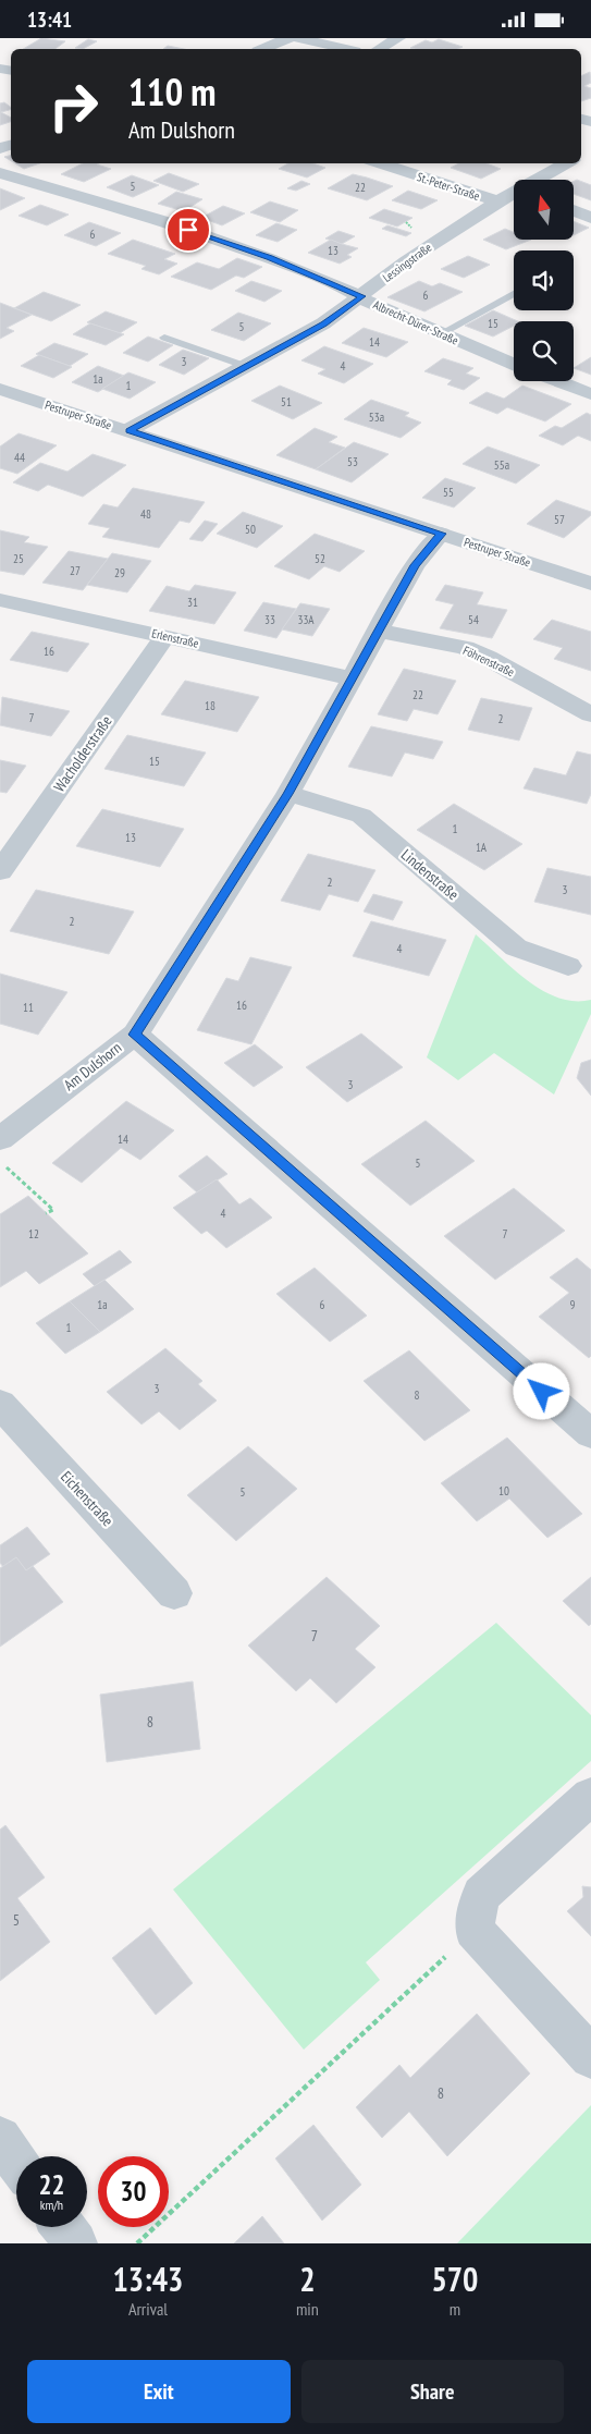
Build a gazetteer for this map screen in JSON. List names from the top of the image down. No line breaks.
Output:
{"streets":{"street":["St.-Peter-Straße","Lessingstraße","Albrecht-Dürer-Straße","Pestruper Straße","Erlenstraße","Föhrenstraße","Wacholderstraße","Lindenstraße","Am Dulshorn","Eichenstraße"]},"crossings":[["St.-Peter-Straße","Lessingstraße"],["Lessingstraße","Albrecht-Dürer-Straße"],["Lessingstraße","Pestruper Straße"],["Pestruper Straße","Am Dulshorn"],["Erlenstraße","Wacholderstraße"],["Erlenstraße","Am Dulshorn"],["Föhrenstraße","Am Dulshorn"],["Lindenstraße","Am Dulshorn"]],"house_numbers":["5","22","6","13","6","15","5","14","3","4","1a","1","51","53a","44","53","55a","55","48","57","50","25","52","27","29","31","33","33A","54","16","22","18","7","2","15","1","13","1A","2","3","2","4","16","11","3","14","5","4","12","7","1a","6","9","1","3","8","10","5","7","8","5","8"],"north":"top","page":{"status":"13:41","turn":["110 m","Am Dulshorn"],"speed":"22 km/h","limit":"30","eta":["13:43","Arrival","2","min","570","m"],"buttons":["Exit","Share"]}}
